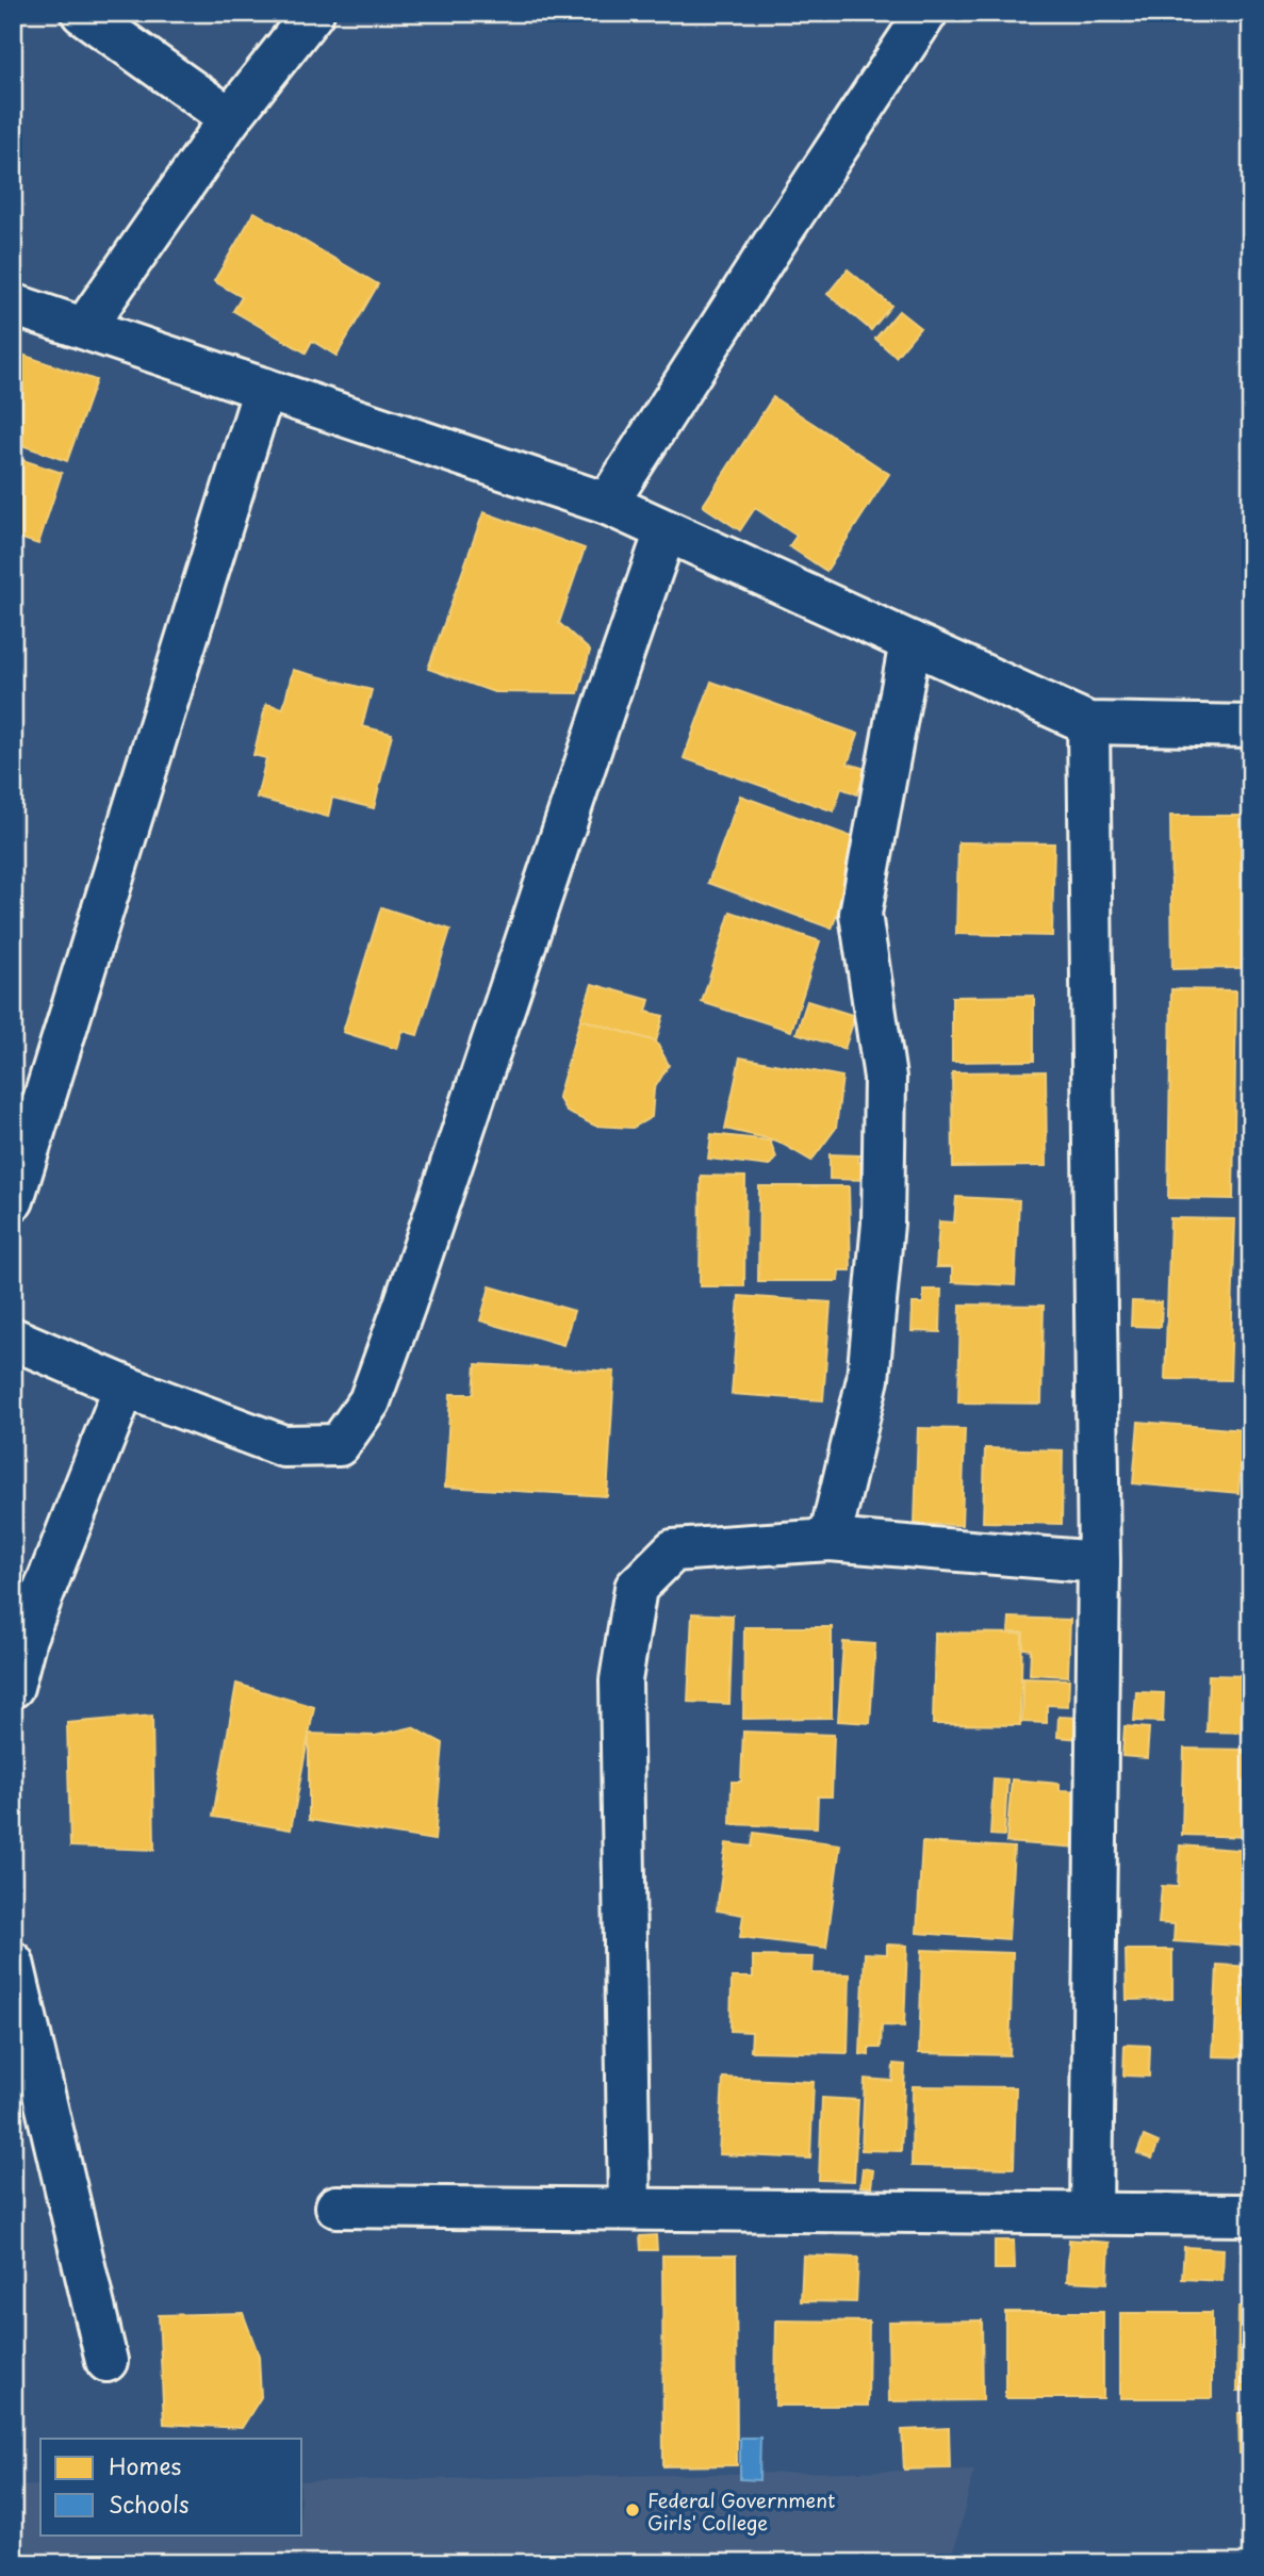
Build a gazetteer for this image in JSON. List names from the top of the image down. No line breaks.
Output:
{"places":["Federal Government Girls' College"],"legend":["Homes","Schools"]}
